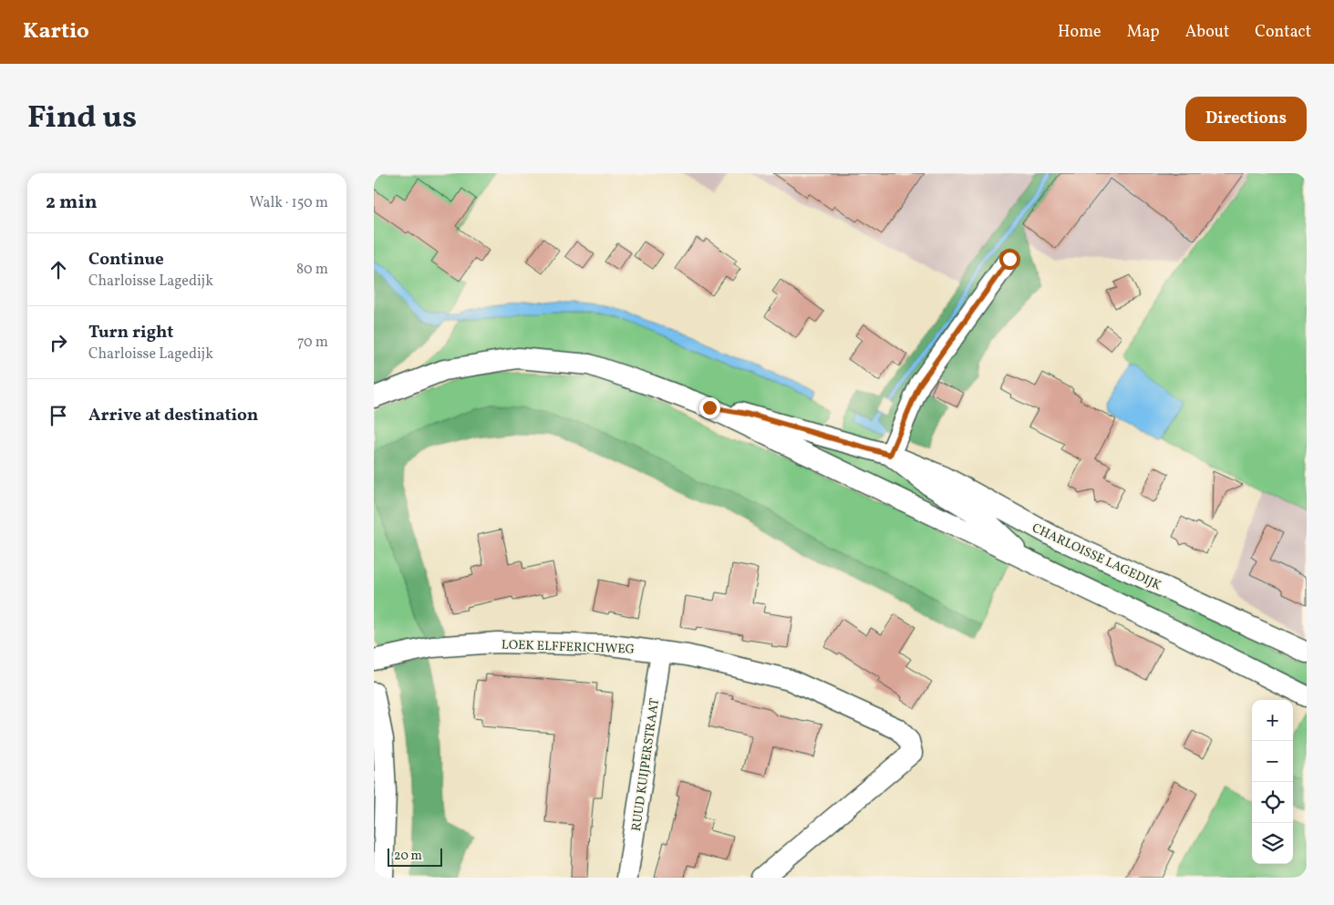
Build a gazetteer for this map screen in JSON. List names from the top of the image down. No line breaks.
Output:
{"streets":{"street":["CHARLOISSE LAGEDIJK","LOEK ELFFERICHWEG","RUUD KUIJPERSTRAAT"]},"crossings":[["LOEK ELFFERICHWEG","RUUD KUIJPERSTRAAT"]],"scale_bar":"20 m","page":{"header":"Kartio","nav":["Home","Map","About","Contact"],"title":"Find us","buttons":"Directions","heading":["2 min","Walk · 150 m"],"list":[["Continue","Charloisse Lagedijk","80 m"],["Turn right","Charloisse Lagedijk","70 m"],"Arrive at destination"],"map_buttons":["+","−"],"scale":"20 m"}}
